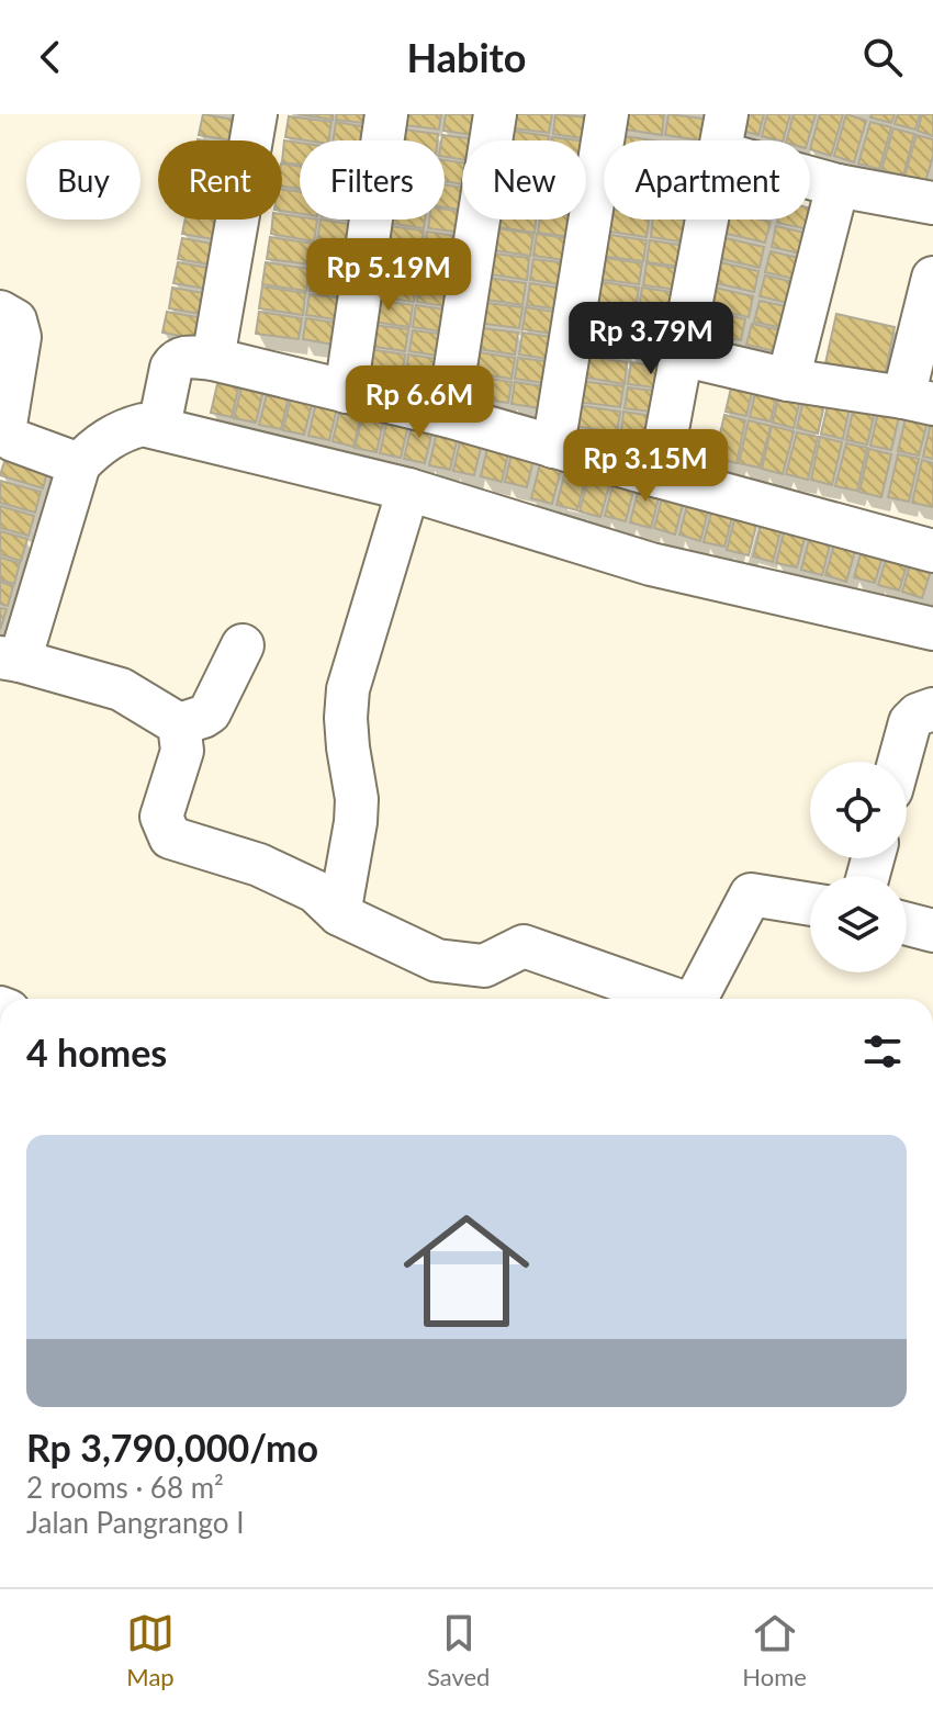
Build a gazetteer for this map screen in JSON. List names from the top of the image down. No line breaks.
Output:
{"page":{"header":"Habito","chip":["Buy","Rent","Filters","New","Apartment"],"price":["Rp 5.19M","Rp 3.79M","Rp 6.6M","Rp 3.15M"],"heading":"4 homes","list":[{"name":"Rp 3,790,000/mo","note":"2 rooms · 68 m² · Jalan Pangrango I"}],"tabs":["Map","Saved","Home"]}}
